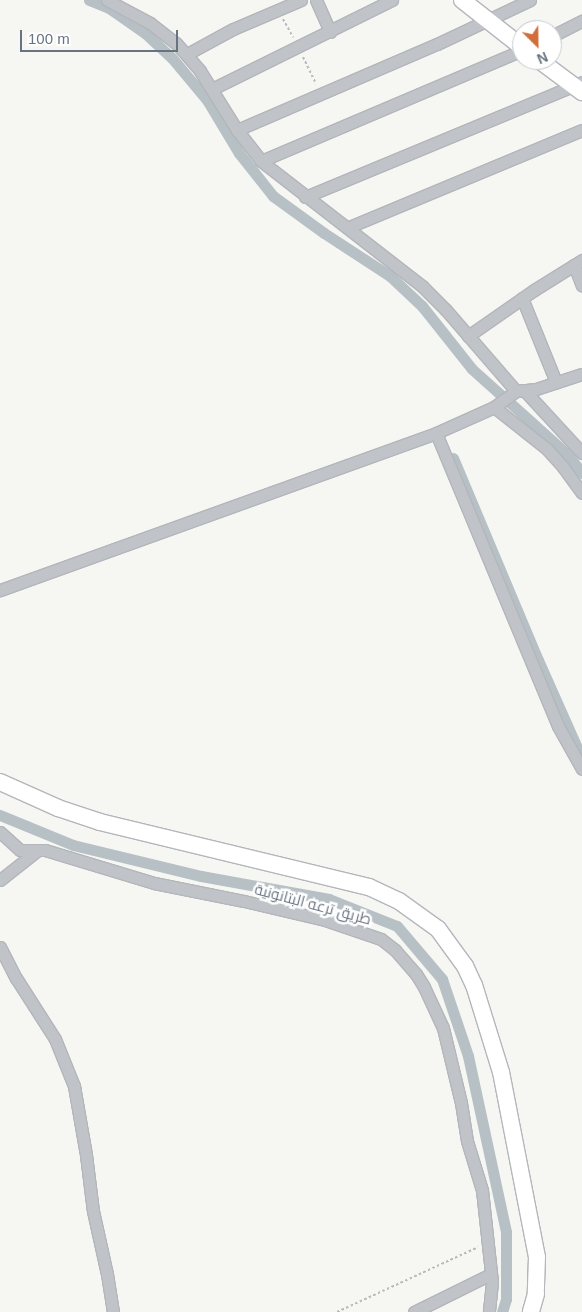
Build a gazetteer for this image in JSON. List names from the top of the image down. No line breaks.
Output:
{"streets":{"street":["طريق ترعه البتانونية"]},"scale_bar":"100 m","north":"bottom right"}
